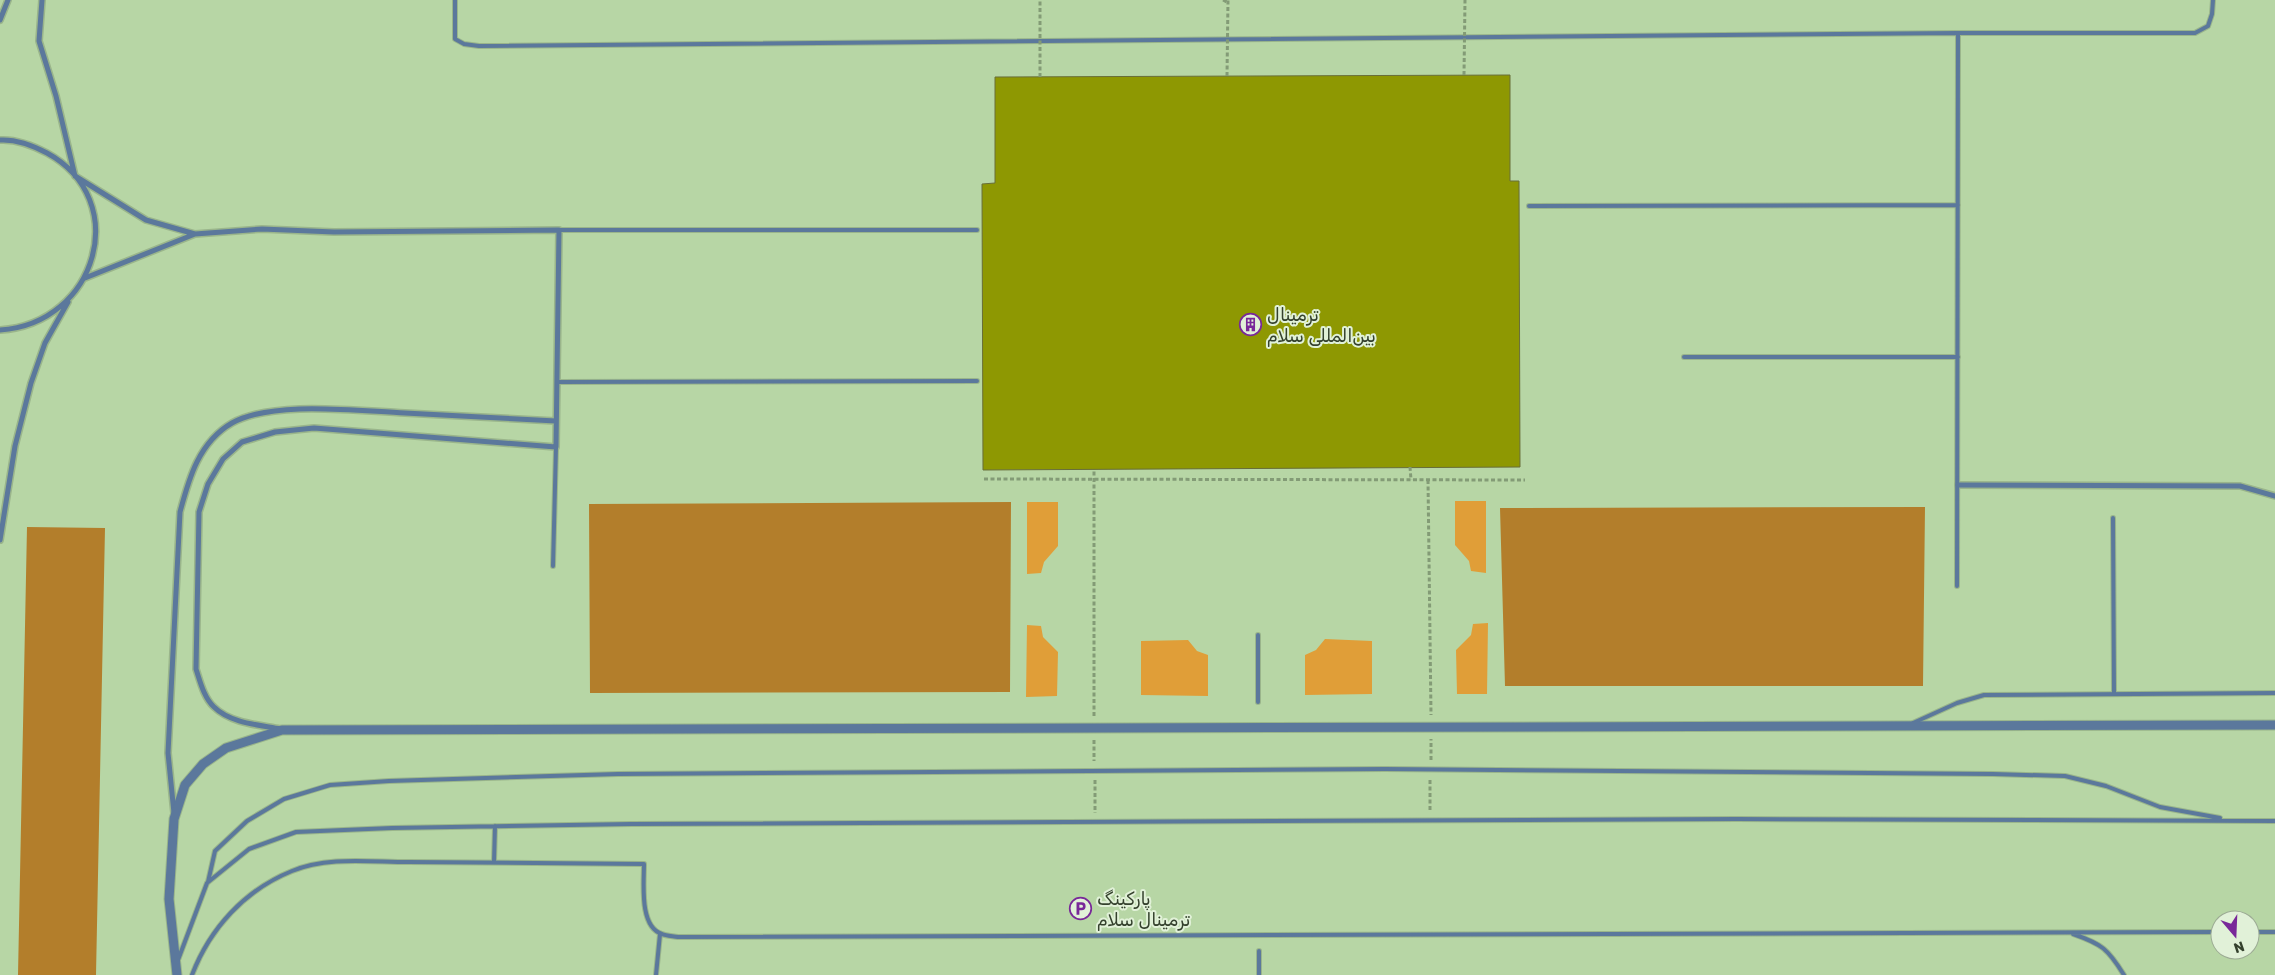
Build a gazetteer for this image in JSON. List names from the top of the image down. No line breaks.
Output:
{"places":{"building":["ترمینال بین‌المللی سلام"],"parking":["پارکینگ ترمینال سلام"]},"north":"bottom"}
